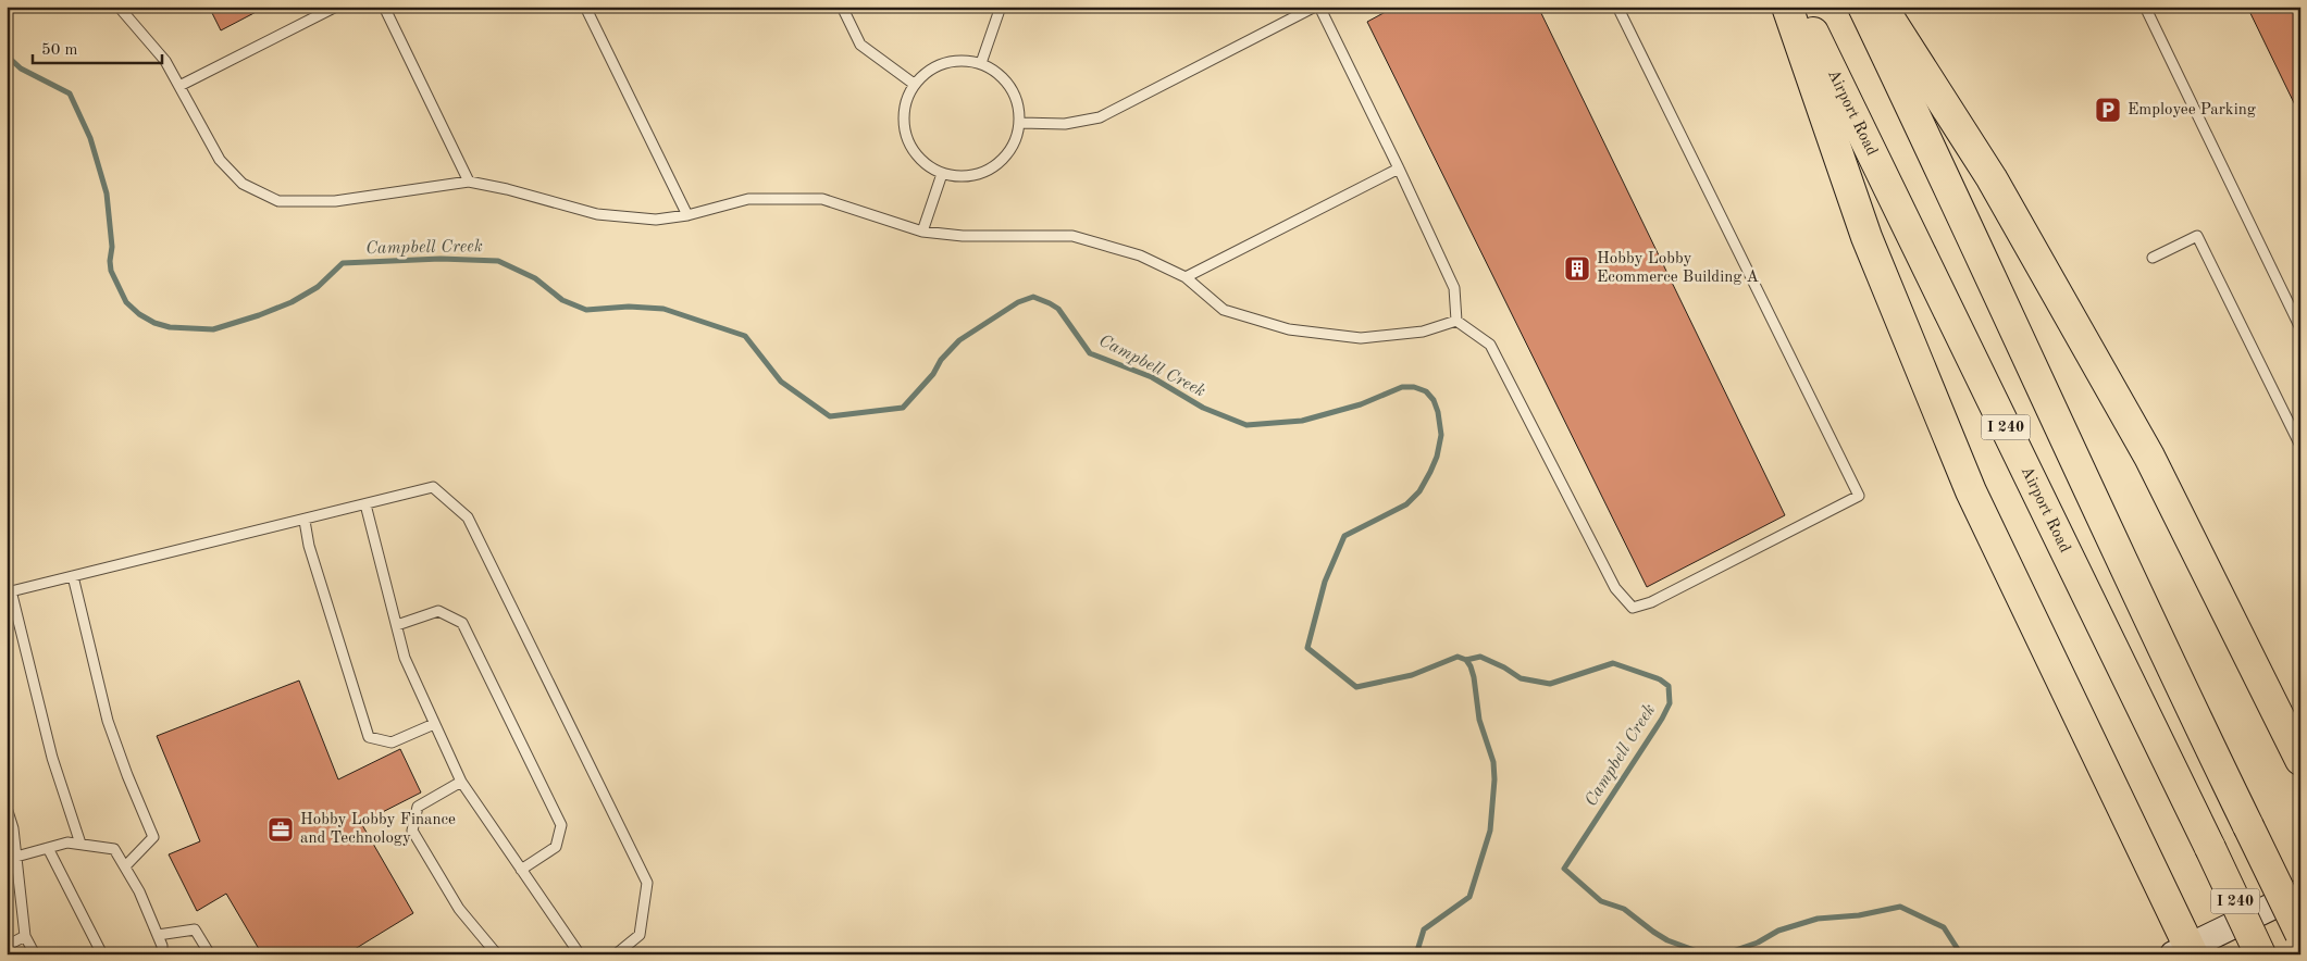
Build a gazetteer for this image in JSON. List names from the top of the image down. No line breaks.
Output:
{"streets":{"highway":["Airport Road","I 240"]},"water":["Campbell Creek"],"places":{"parking":["Employee Parking"],"building":["Hobby Lobby Ecommerce Building A"],"office":["Hobby Lobby Finance and Technology"]},"scale_bar":"50 m"}
